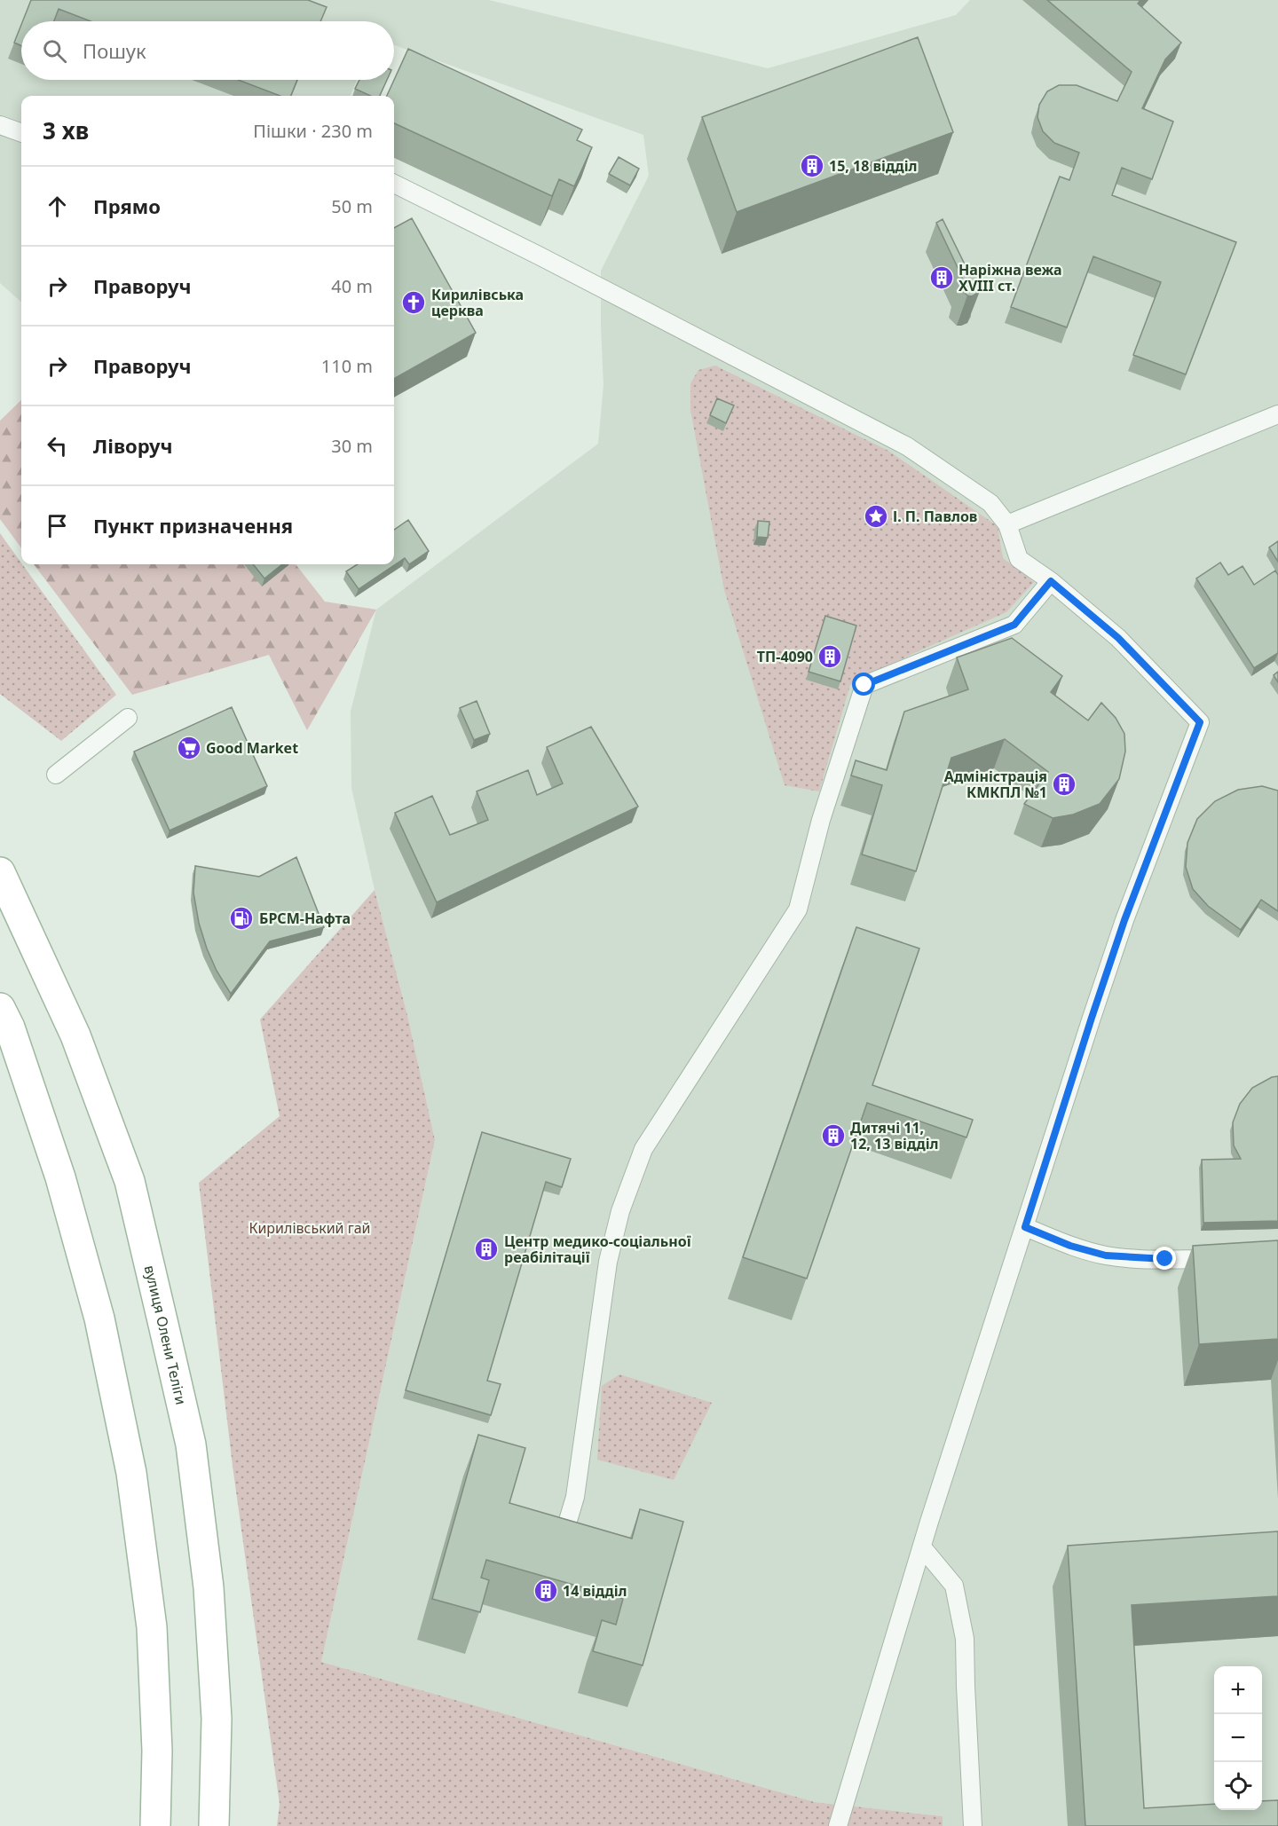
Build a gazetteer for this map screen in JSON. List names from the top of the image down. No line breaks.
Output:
{"streets":{"main road":["вулиця Олени Теліги"]},"parks":["Кирилівський гай"],"places":{"building":["15, 18 відділ","Наріжна вежа XVIII ст.","ТП-4090","Адміністрація КМКПЛ №1","Дитячі 11, 12, 13 відділ","Центр медико-соціальної реабілітації","14 відділ"],"church":["Кирилівська церква"],"place":["І. П. Павлов"],"supermarket":["Good Market"],"fuel station":["БРСМ-Нафта"]},"page":{"search":"Пошук","heading":["3 хв","Пішки · 230 m"],"list":[["Прямо","50 m"],["Праворуч","40 m"],["Праворуч","110 m"],["Ліворуч","30 m"],"Пункт призначення"],"map_buttons":["+","−"]}}
